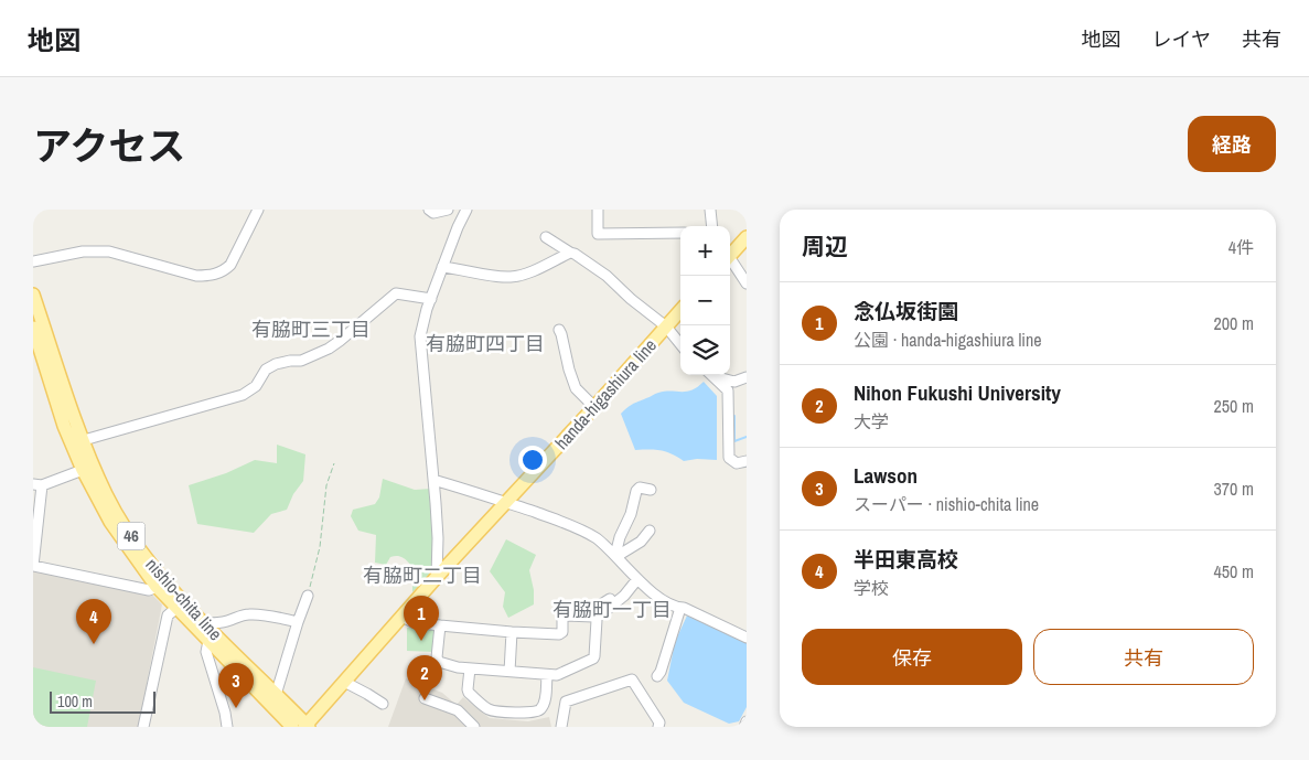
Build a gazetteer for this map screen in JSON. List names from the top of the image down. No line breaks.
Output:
{"streets":{"main road":["handa-higashiura line","46","nishio-chita line"]},"crossings":[["handa-higashiura line","nishio-chita line"]],"districts":["有脇町三丁目","有脇町四丁目","有脇町二丁目","有脇町一丁目"],"scale_bar":"100 m","page":{"header":"地図","nav":["地図","レイヤ","共有"],"title":"アクセス","buttons":["経路",["保存","共有"]],"heading":["周辺","4件"],"map_buttons":["+","−"],"list":[{"mark":"1","name":"念仏坂街園","note":"公園 · handa-higashiura line","value":"200 m"},{"mark":"2","name":"Nihon Fukushi University","note":"大学","value":"250 m"},{"mark":"3","name":"Lawson","note":"スーパー · nishio-chita line","value":"370 m"},{"mark":"4","name":"半田東高校","note":"学校","value":"450 m"}],"pins":["1","4","2","3"],"scale":"100 m"}}
